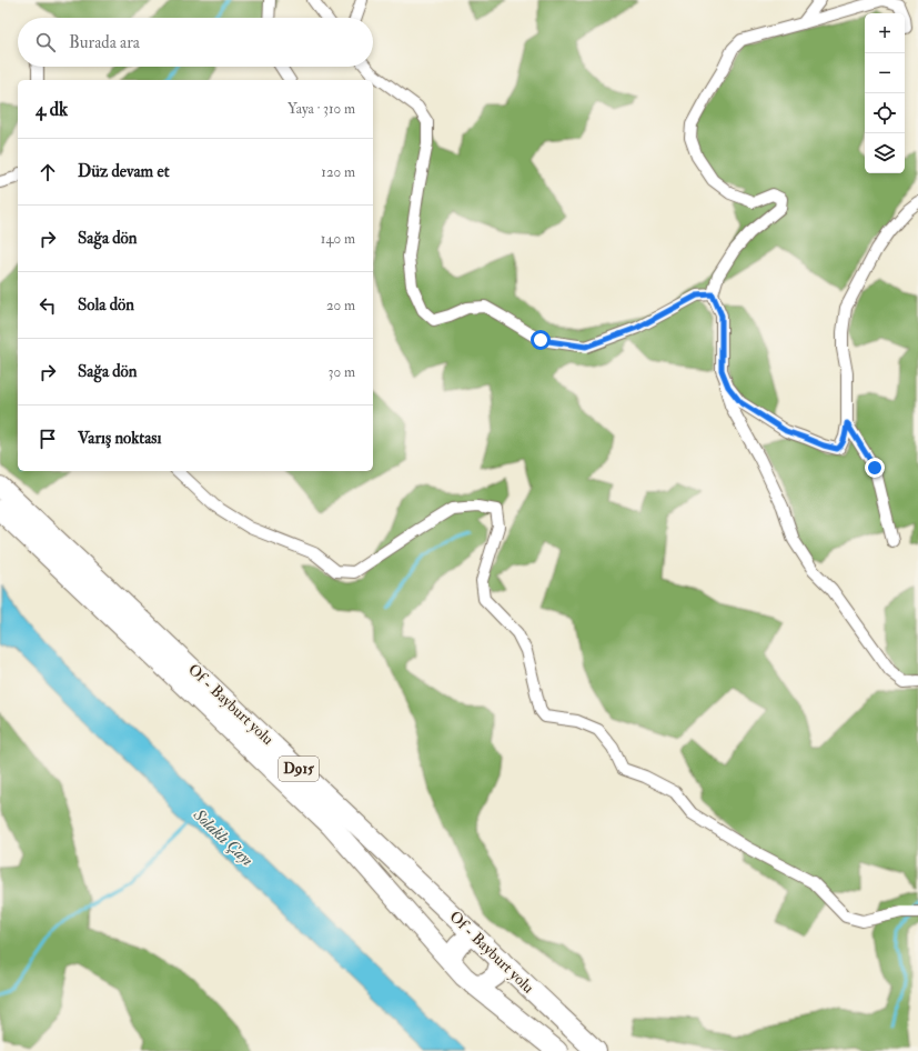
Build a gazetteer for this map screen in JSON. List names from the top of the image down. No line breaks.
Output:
{"streets":{"highway":["Of - Bayburt yolu","D915"]},"water":["Solaklı Çayı"],"page":{"map_buttons":["+","−"],"search":"Burada ara","heading":["4 dk","Yaya · 310 m"],"list":[["Düz devam et","120 m"],["Sağa dön","140 m"],["Sola dön","20 m"],["Sağa dön","30 m"],"Varış noktası"]}}
